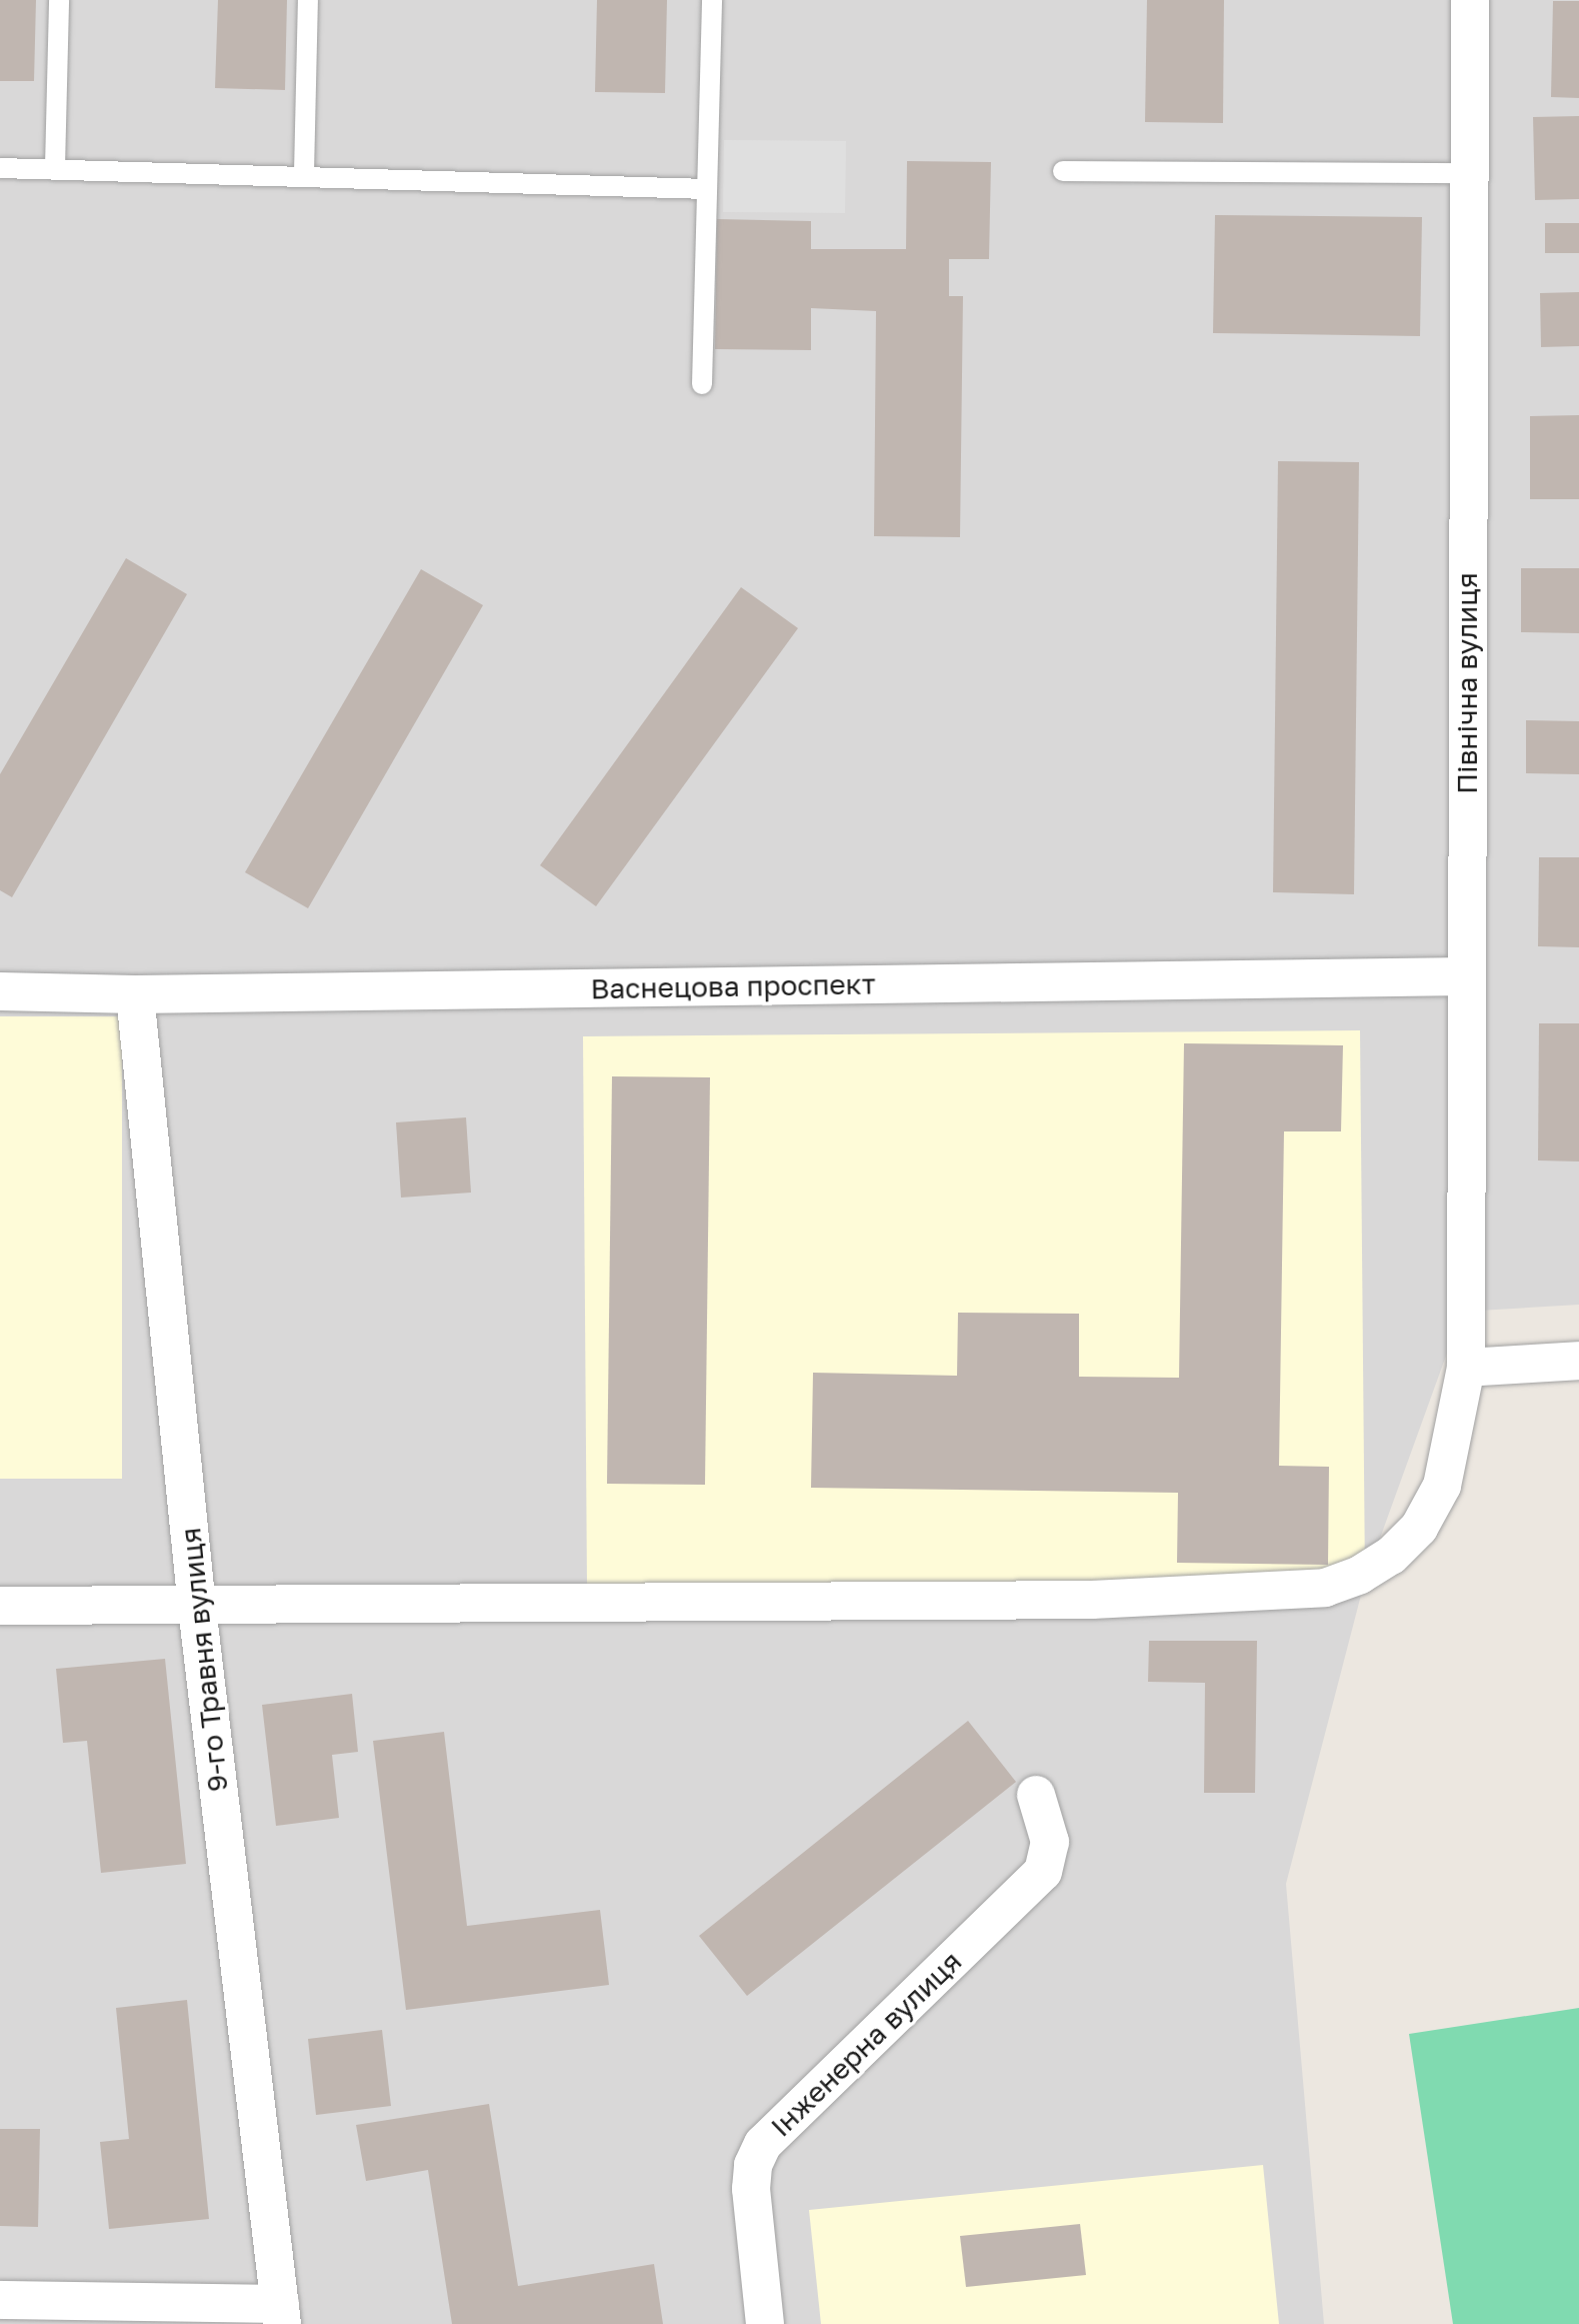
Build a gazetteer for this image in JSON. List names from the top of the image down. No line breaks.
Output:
{"streets":{"street":["Північна вулиця","Васнецова проспект","9-го Травня вулиця","Інженерна вулиця"]},"crossings":[["Північна вулиця","Васнецова проспект"],["Північна вулиця","9-го Травня вулиця"],["Васнецова проспект","9-го Травня вулиця"]]}
